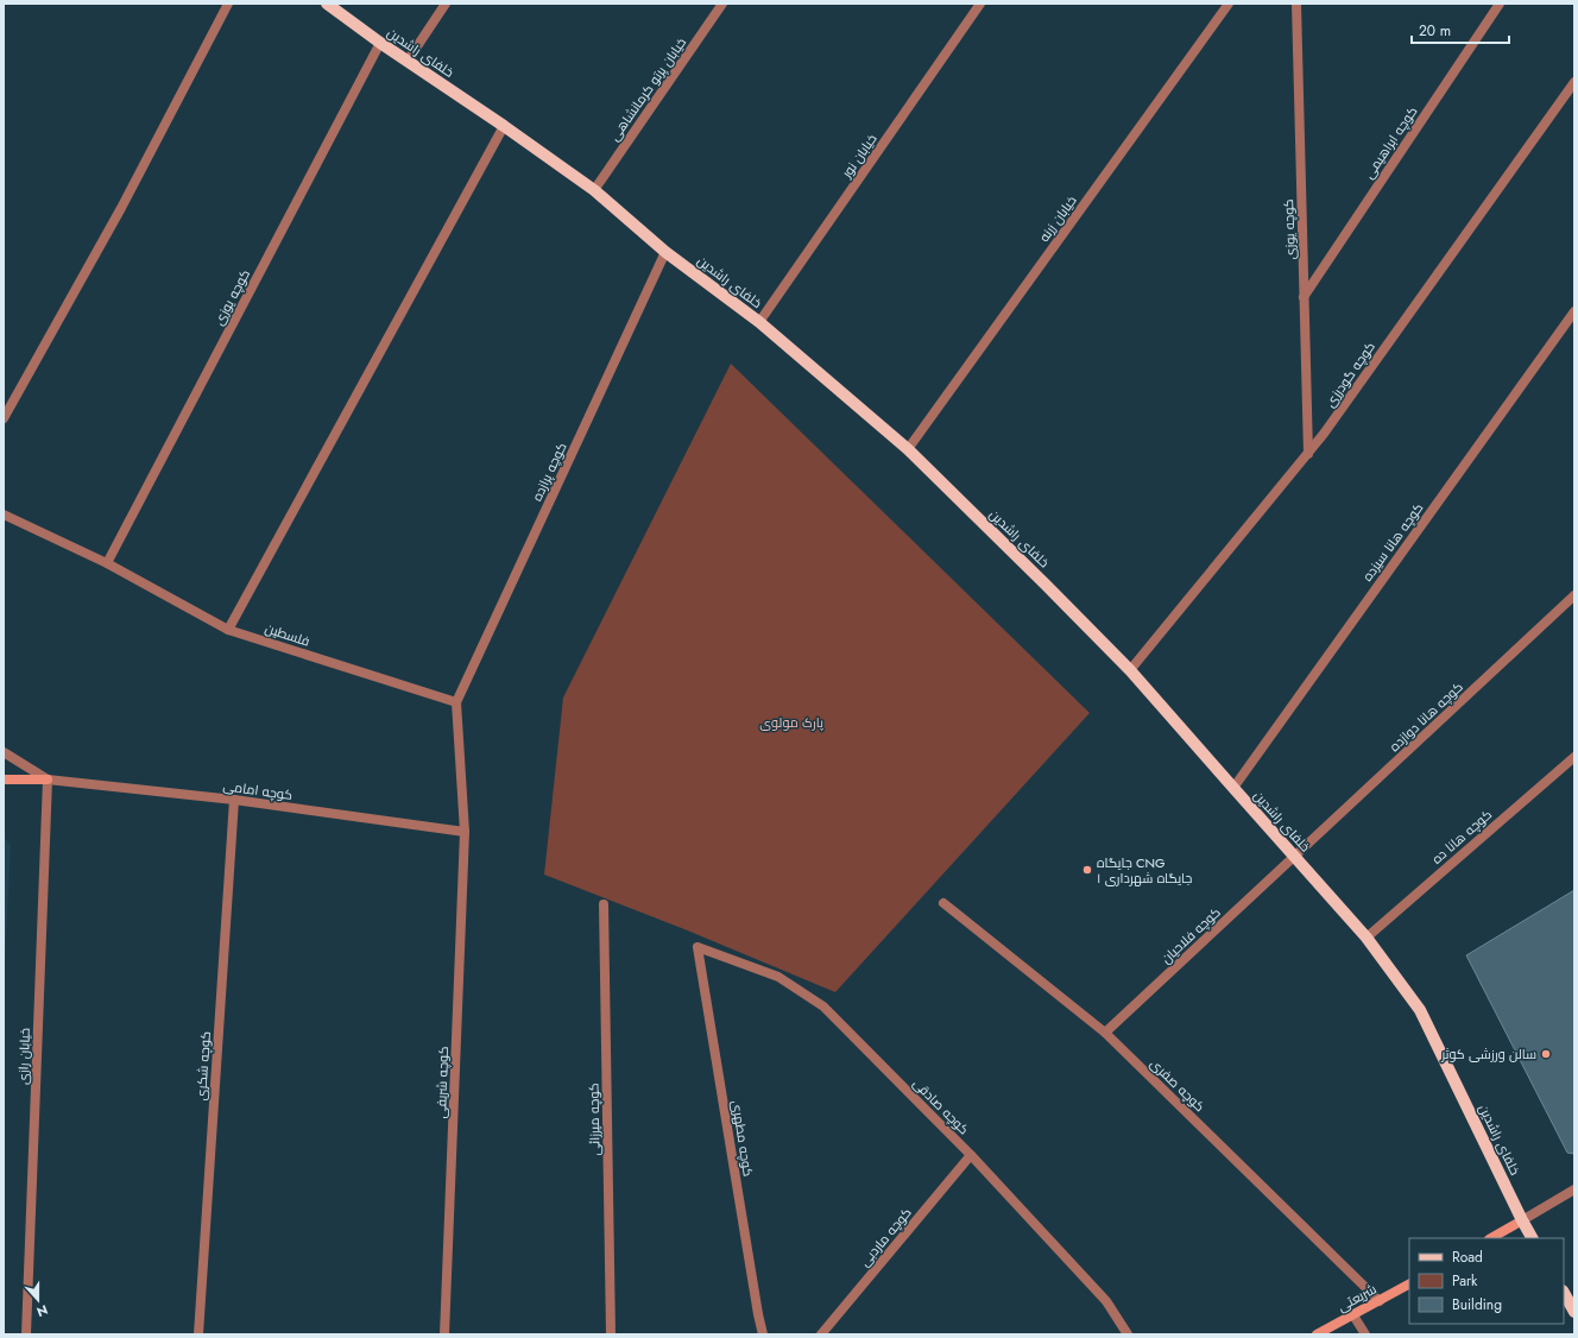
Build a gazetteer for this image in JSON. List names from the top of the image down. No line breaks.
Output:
{"streets":{"main road":["خلفای راشدین"],"street":["خیابان پرتو کرمانشاهی","کوچه ابراهیمی","خیابان نور","خیابان زرنه","کوچه یوزی","کوچه گودرزی","کوچه پرازده","کوچه هانا سیزده","فلسطین","کوچه هانا دوازده","کوچه امامی","کوچه هانا ده","کوچه فلاحیان","خیابان رازی","کوچه شکری","کوچه شریفی","کوچه صفری","کوچه صادقی","کوچه میرزائی","کوچه مطهری","کوچه ماردبی","شریعتی"]},"crossings":[["خلفای راشدین","خیابان پرتو کرمانشاهی"],["خلفای راشدین","خیابان نور"],["خلفای راشدین","خیابان زرنه"],["خلفای راشدین","کوچه یوزی"],["خلفای راشدین","کوچه گودرزی"],["خلفای راشدین","کوچه پرازده"],["خلفای راشدین","کوچه هانا سیزده"],["خلفای راشدین","کوچه هانا دوازده"],["خلفای راشدین","کوچه هانا ده"],["خلفای راشدین","کوچه فلاحیان"],["کوچه ابراهیمی","کوچه یوزی"],["کوچه یوزی","کوچه گودرزی"],["کوچه یوزی","فلسطین"],["کوچه پرازده","فلسطین"],["کوچه هانا دوازده","کوچه فلاحیان"],["کوچه امامی","خیابان رازی"],["کوچه امامی","کوچه شکری"],["کوچه امامی","کوچه شریفی"],["کوچه فلاحیان","کوچه صفری"],["کوچه صفری","شریعتی"],["کوچه صادقی","کوچه مطهری"],["کوچه صادقی","کوچه ماردبی"]],"parks":["پارک مولوی"],"places":["جایگاه CNG جایگاه شهرداری ۱","سالن ورزشی کوثر"],"legend":["Road","Park","Building"],"scale_bar":"20 m","north":"bottom"}
